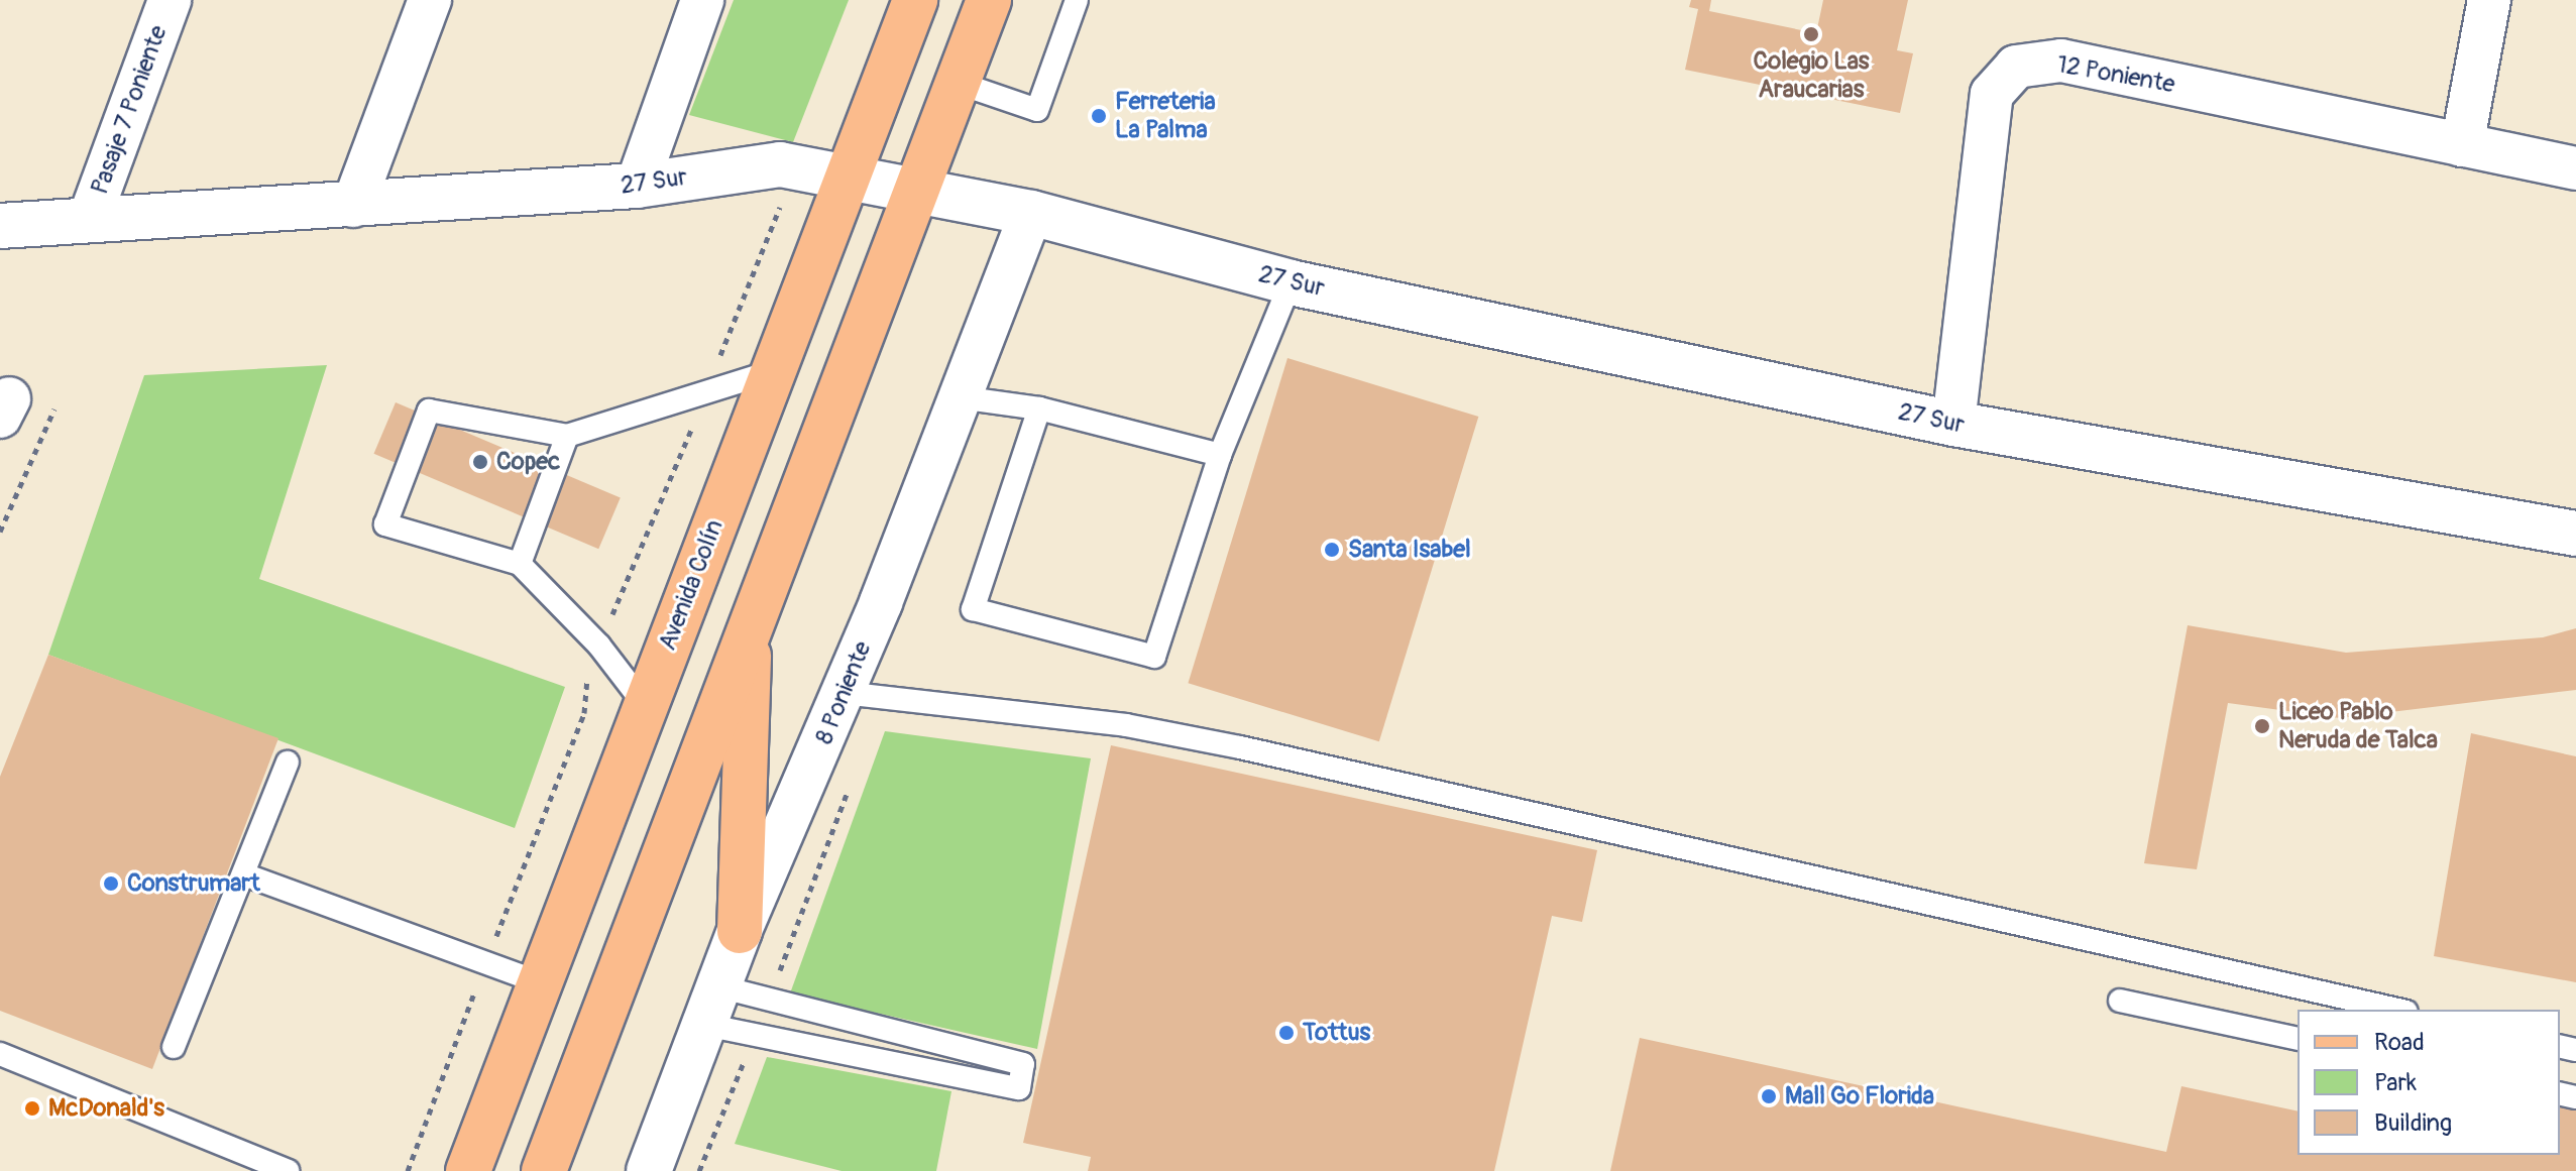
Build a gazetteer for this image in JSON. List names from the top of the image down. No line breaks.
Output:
{"streets":{"main road":["Avenida Colín"],"street":["12 Poniente","Pasaje 7 Poniente","27 Sur","8 Poniente"]},"crossings":[["12 Poniente","27 Sur"],["Pasaje 7 Poniente","27 Sur"],["27 Sur","Avenida Colín"],["27 Sur","8 Poniente"]],"places":["Colegio Las Araucarias","Ferreteria La Palma","Copec","Santa Isabel","Liceo Pablo Neruda de Talca","Construmart","Tottus","Mall Go Florida","McDonald's"],"legend":["Road","Park","Building"]}
